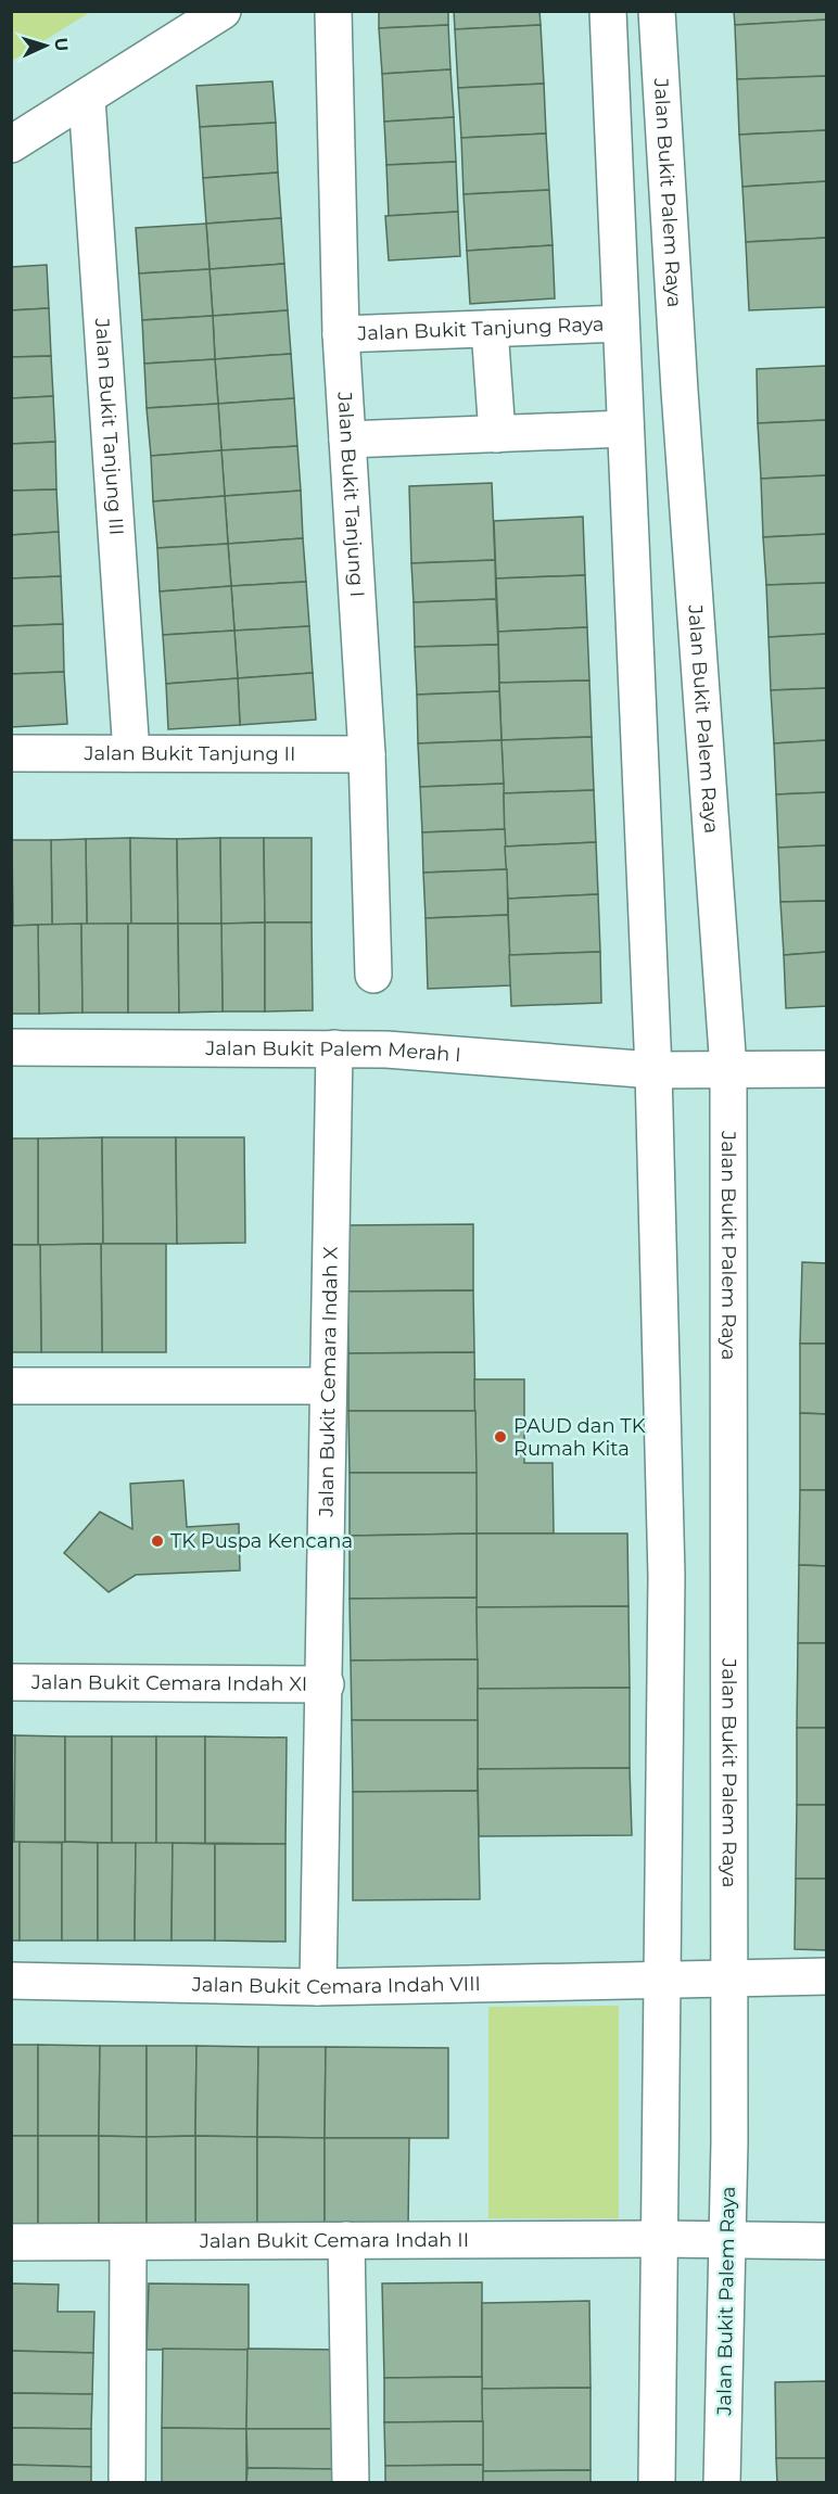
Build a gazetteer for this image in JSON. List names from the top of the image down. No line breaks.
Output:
{"streets":{"street":["Jalan Bukit Palem Raya","Jalan Bukit Tanjung Raya","Jalan Bukit Tanjung III","Jalan Bukit Tanjung I","Jalan Bukit Tanjung II","Jalan Bukit Palem Merah I","Jalan Bukit Cemara Indah X","Jalan Bukit Cemara Indah XI","Jalan Bukit Cemara Indah VIII","Jalan Bukit Cemara Indah II"]},"crossings":[["Jalan Bukit Palem Raya","Jalan Bukit Palem Merah I"],["Jalan Bukit Palem Raya","Jalan Bukit Cemara Indah VIII"],["Jalan Bukit Palem Raya","Jalan Bukit Cemara Indah II"],["Jalan Bukit Tanjung Raya","Jalan Bukit Tanjung I"],["Jalan Bukit Tanjung III","Jalan Bukit Tanjung II"],["Jalan Bukit Tanjung I","Jalan Bukit Tanjung II"],["Jalan Bukit Palem Merah I","Jalan Bukit Cemara Indah X"],["Jalan Bukit Cemara Indah X","Jalan Bukit Cemara Indah XI"],["Jalan Bukit Cemara Indah X","Jalan Bukit Cemara Indah VIII"]],"places":["PAUD dan TK Rumah Kita","TK Puspa Kencana"],"north":"right"}
